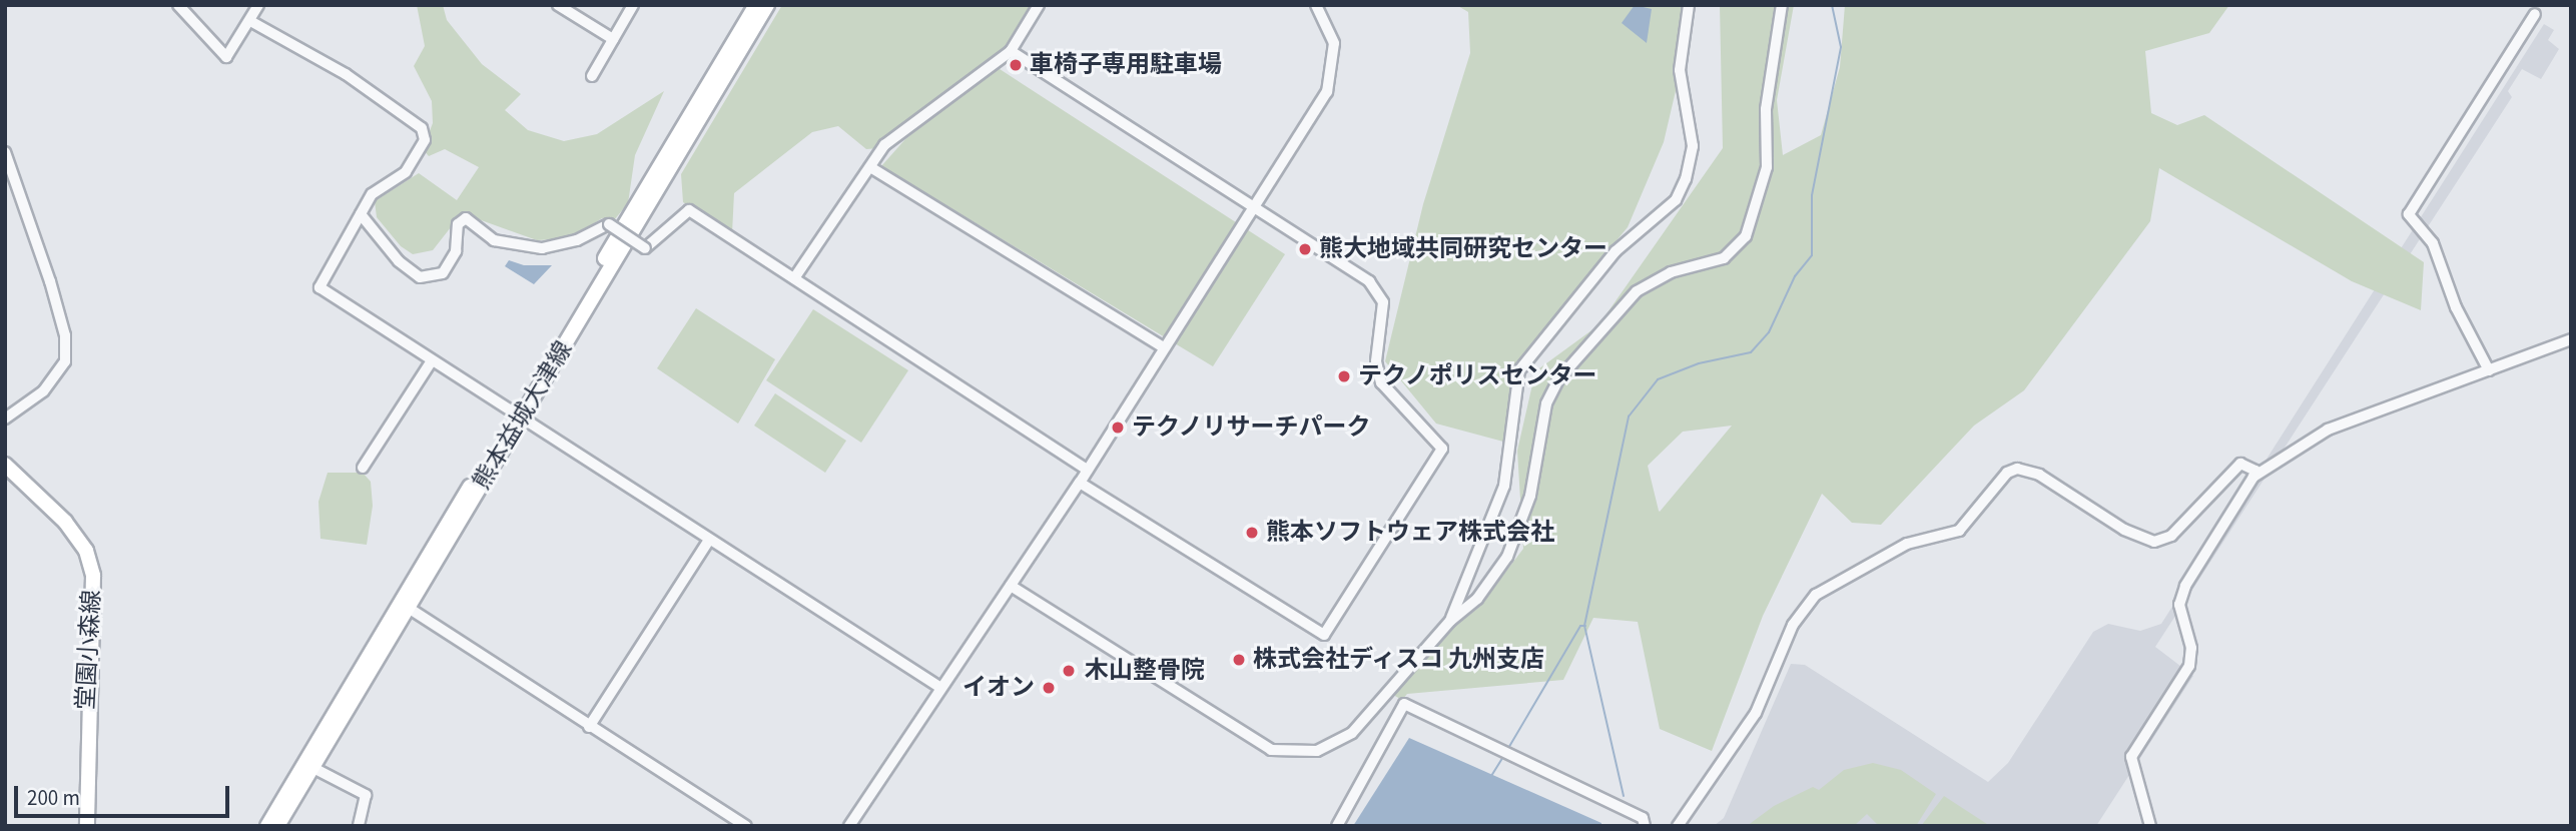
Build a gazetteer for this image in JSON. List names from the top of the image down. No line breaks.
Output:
{"streets":{"main road":["熊本益城大津線","堂園小森線"]},"places":["車椅子専用駐車場","熊大地域共同研究センター","テクノポリスセンター","テクノリサーチパーク","熊本ソフトウェア株式会社","株式会社ディスコ 九州支店","木山整骨院","イオン"],"scale_bar":"200 m"}
